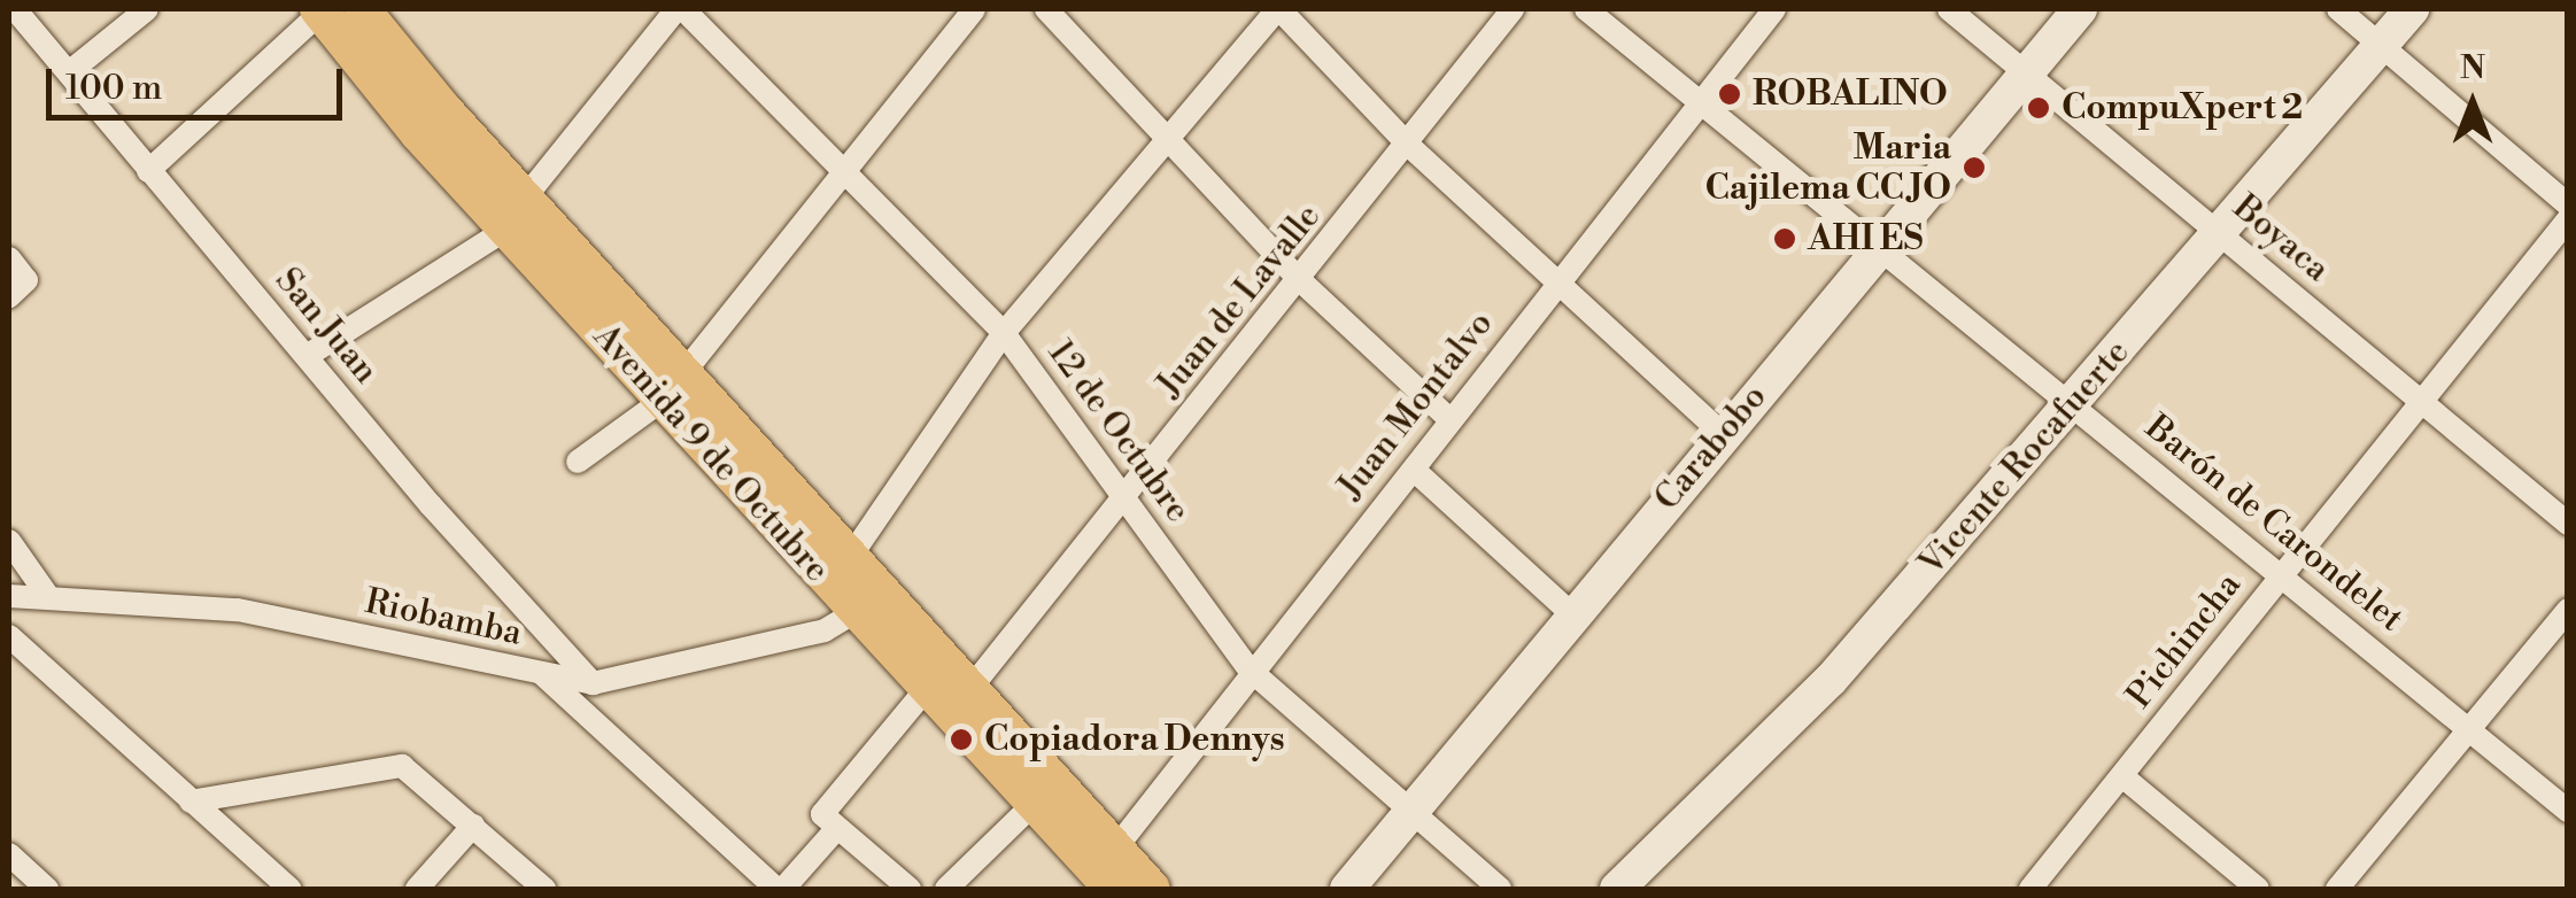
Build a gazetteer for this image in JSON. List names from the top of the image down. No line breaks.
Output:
{"streets":{"main road":["Carabobo","Avenida 9 de Octubre","Vicente Rocafuerte"],"street":["Boyaca","Juan de Lavalle","San Juan","Juan Montalvo","12 de Octubre","Barón de Carondelet","Riobamba","Pichincha"]},"crossings":[["Boyaca","Carabobo"],["Boyaca","Vicente Rocafuerte"],["Boyaca","Pichincha"],["Juan de Lavalle","12 de Octubre"],["Juan de Lavalle","Avenida 9 de Octubre"],["San Juan","Riobamba"],["Juan Montalvo","12 de Octubre"],["Juan Montalvo","Avenida 9 de Octubre"],["Juan Montalvo","Barón de Carondelet"],["12 de Octubre","Carabobo"],["Carabobo","Barón de Carondelet"],["Avenida 9 de Octubre","Riobamba"],["Vicente Rocafuerte","Barón de Carondelet"],["Barón de Carondelet","Pichincha"]],"places":["ROBALINO","CompuXpert 2","Maria Cajilema CC JO","AHI ES","Copiadora Dennys"],"scale_bar":"100 m","north":"top"}
